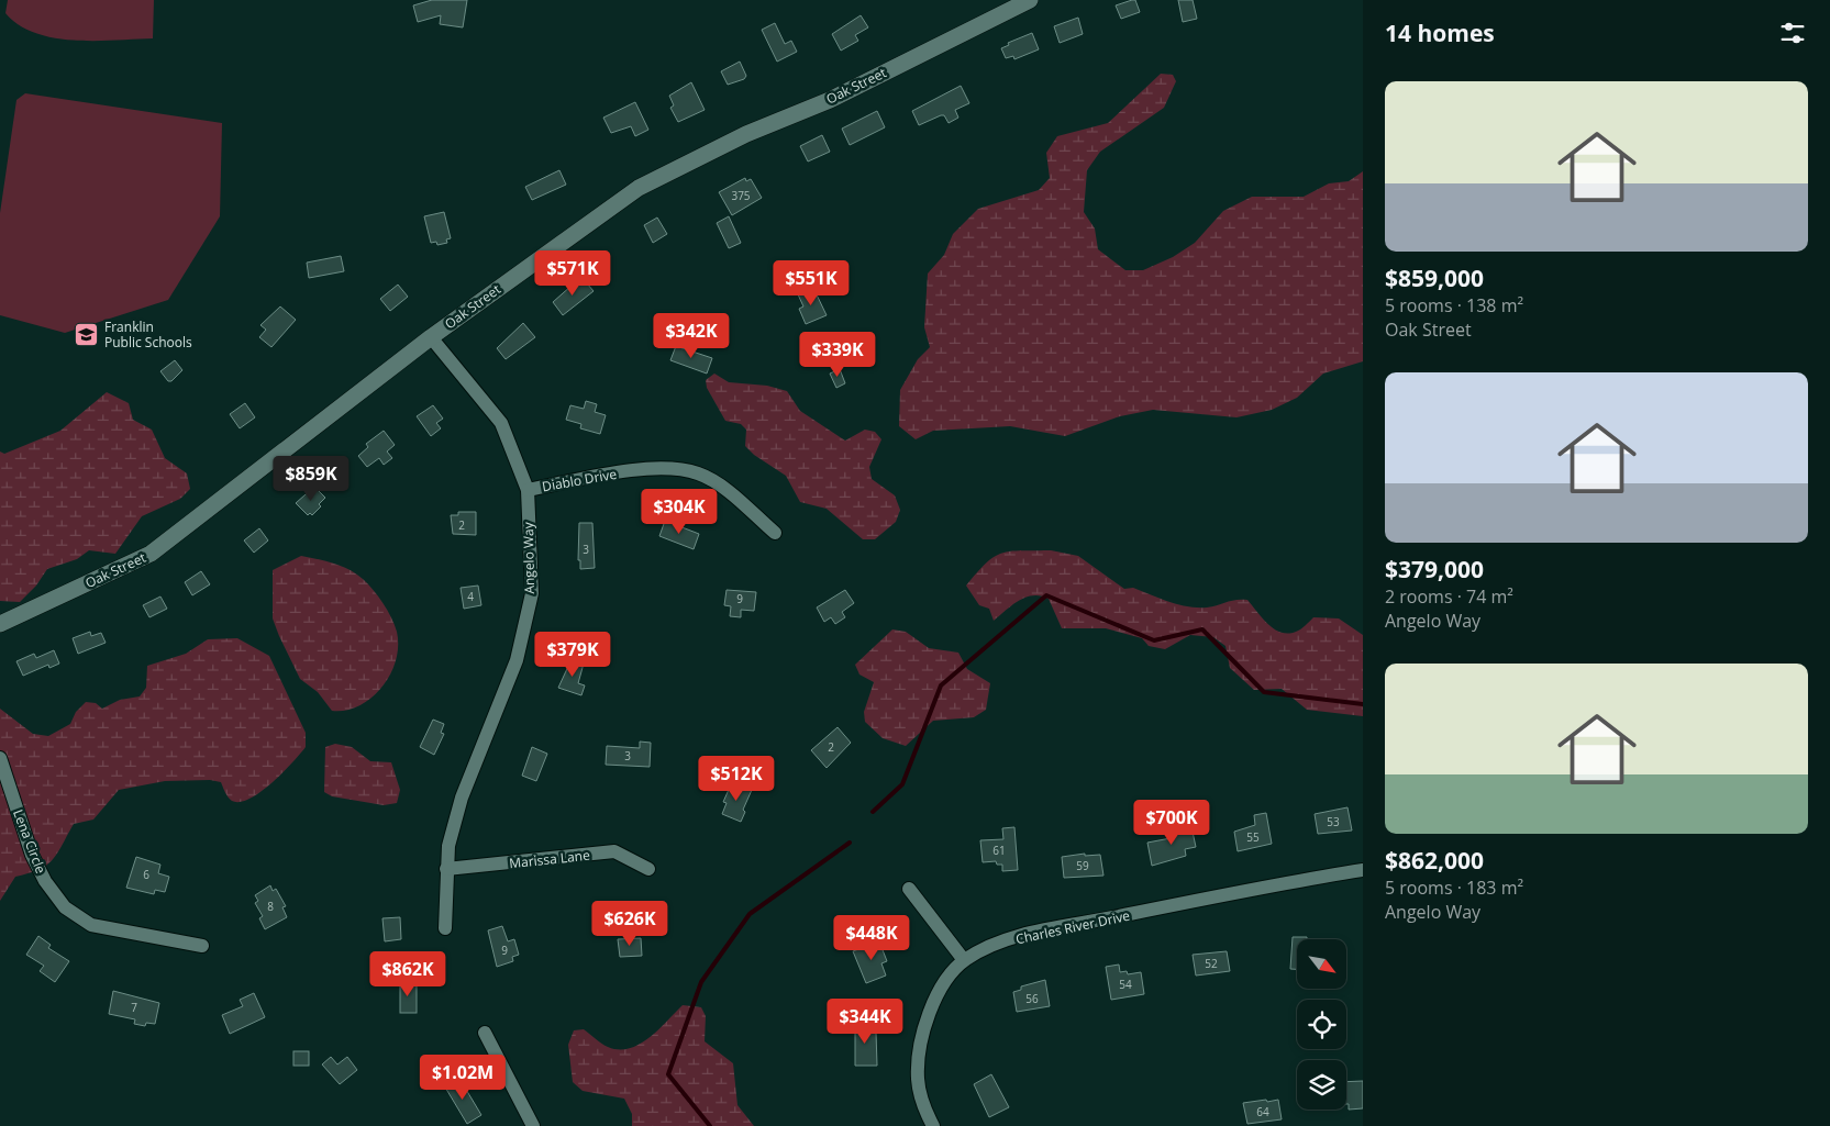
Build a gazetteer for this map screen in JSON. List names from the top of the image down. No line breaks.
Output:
{"streets":{"main road":["Oak Street"],"street":["Diablo Drive","Angelo Way","Lena Circle","Marissa Lane","Charles River Drive"]},"crossings":[["Oak Street","Angelo Way"],["Diablo Drive","Angelo Way"],["Angelo Way","Marissa Lane"]],"places":{"school or university":["Franklin Public Schools"]},"house_numbers":["375","2","3","4","9","2","3","53","55","61","59","6","8","9","52","54","56","7","64"],"north":"bottom right","page":{"heading":"14 homes","list":[{"name":"$859,000","note":"5 rooms · 138 m² · Oak Street"},{"name":"$379,000","note":"2 rooms · 74 m² · Angelo Way"},{"name":"$862,000","note":"5 rooms · 183 m² · Angelo Way"}],"price":["$571K","$551K","$342K","$339K","$859K","$304K","$379K","$512K","$700K","$626K","$448K","$862K","$344K","$1.02M"]}}
